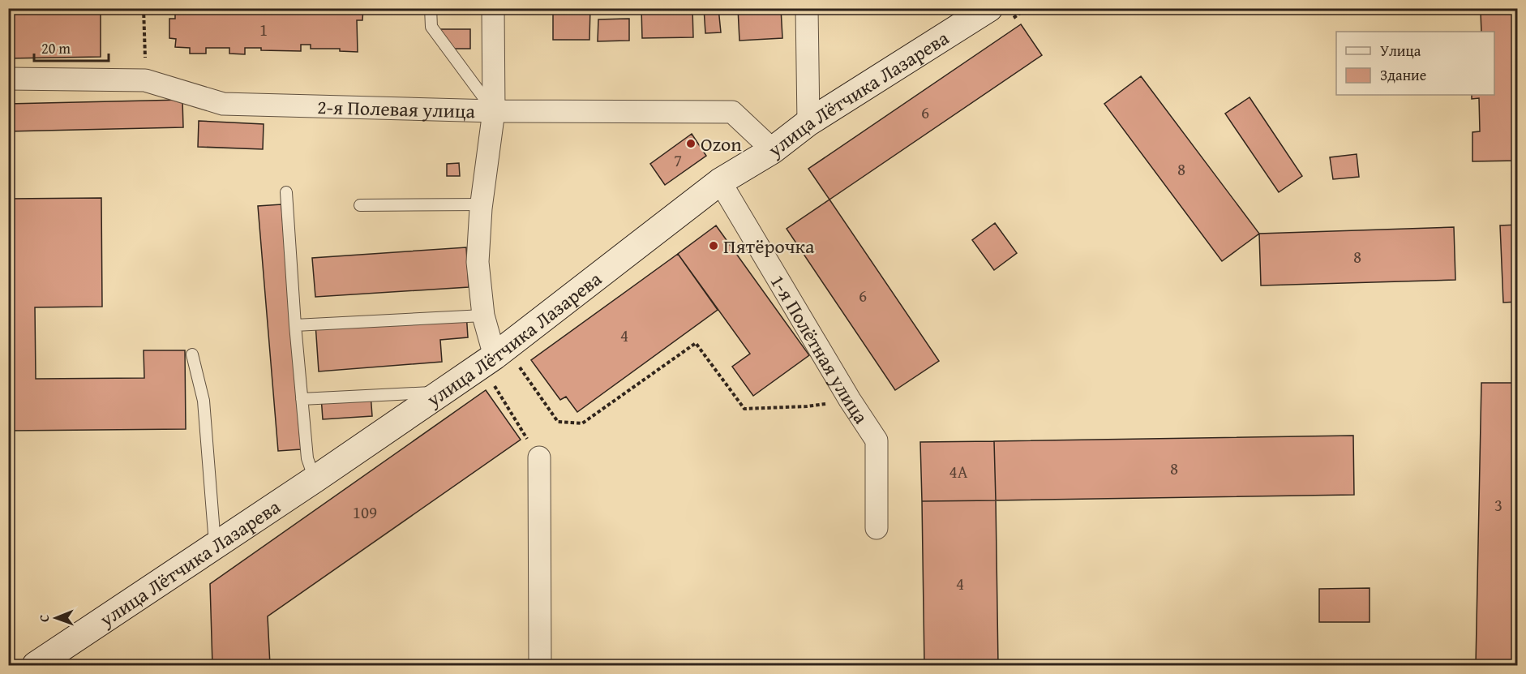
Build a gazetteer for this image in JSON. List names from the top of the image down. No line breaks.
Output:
{"streets":{"street":["улица Лётчика Лазарева","2-я Полевая улица","1-я Полётная улица"]},"crossings":[["улица Лётчика Лазарева","2-я Полевая улица"],["улица Лётчика Лазарева","1-я Полётная улица"]],"places":["Ozon","Пятёрочка"],"house_numbers":["1","6","7","8","8","6","4","8","4А","3","109","4"],"legend":["Улица","Здание"],"scale_bar":"20 m","north":"left"}
